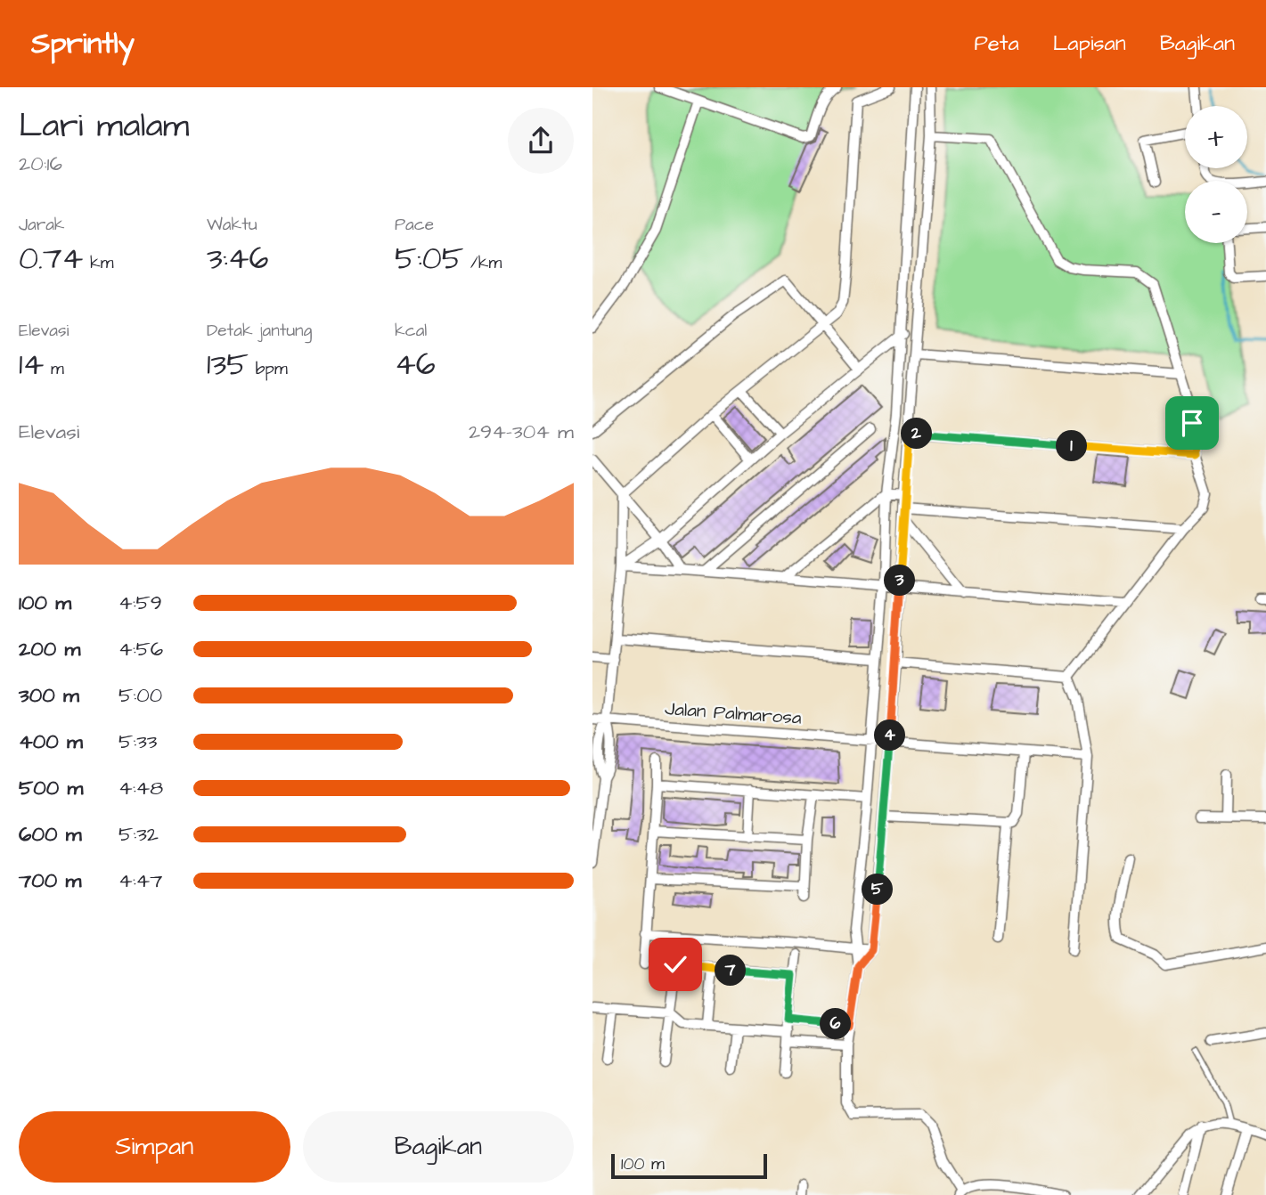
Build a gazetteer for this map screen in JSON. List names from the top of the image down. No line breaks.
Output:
{"streets":{"street":["Jalan Palmarosa"]},"scale_bar":"100 m","page":{"header":"Sprintly","nav":["Peta","Lapisan","Bagikan"],"heading":["Lari malam","20:16"],"map_buttons":["+","−"],"stats":[["Jarak","0.74 km"],["Waktu","3:46"],["Pace","5:05 /km"],["Elevasi","14 m"],["Detak jantung","135 bpm"],["kcal","46"]],"chart":["Elevasi","294–304 m"],"pins":["2","1","3","4","5","7","6"],"list":[{"name":"100 m","note":"4:59"},{"name":"200 m","note":"4:56"},{"name":"300 m","note":"5:00"},{"name":"400 m","note":"5:33"},{"name":"500 m","note":"4:48"},{"name":"600 m","note":"5:32"},{"name":"700 m","note":"4:47"}],"buttons":["Simpan","Bagikan"],"scale":"100 m"}}
